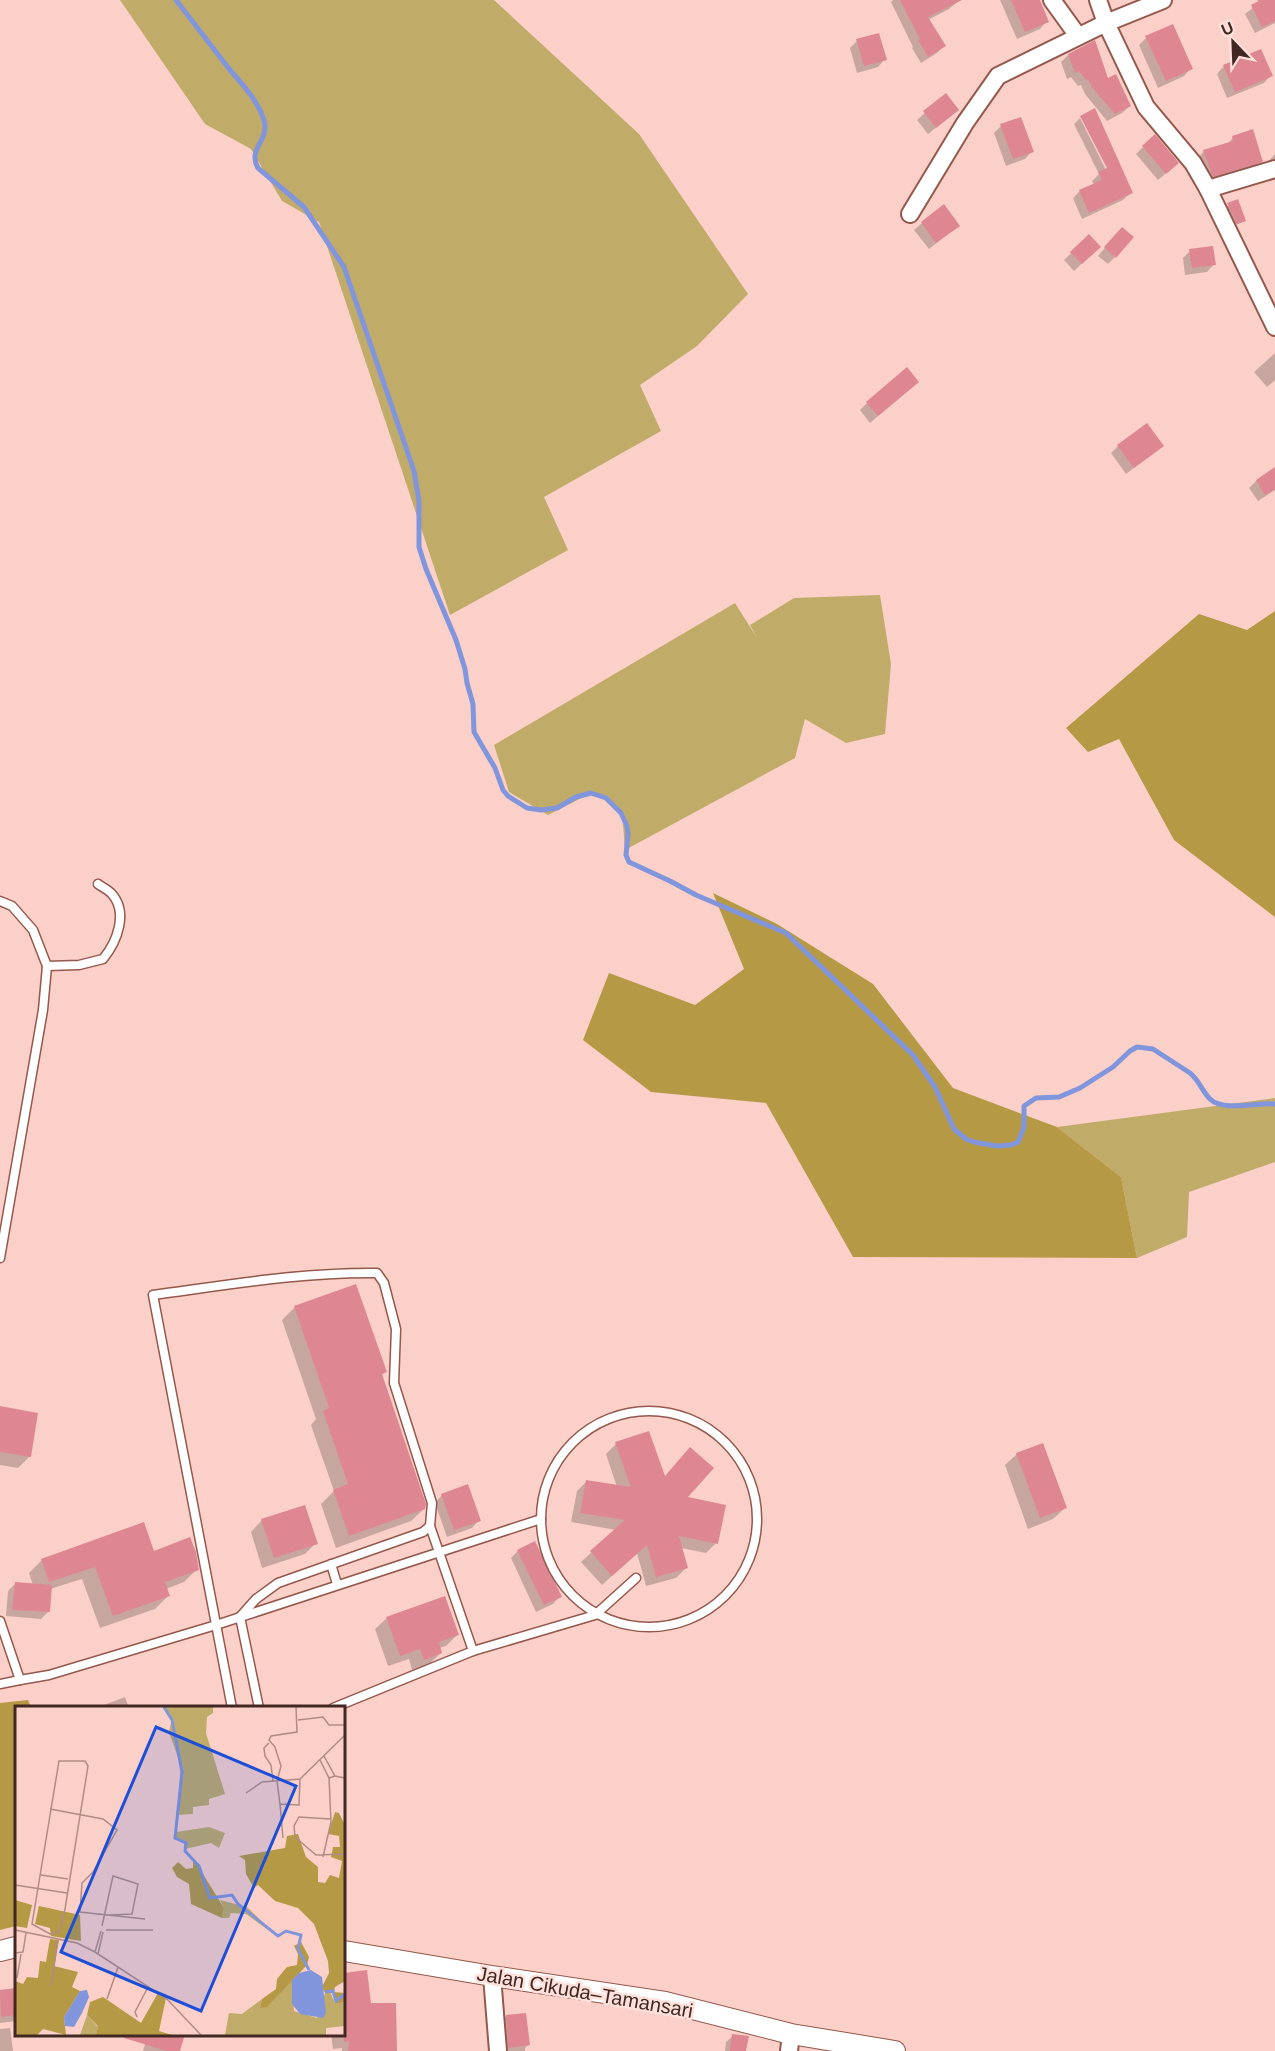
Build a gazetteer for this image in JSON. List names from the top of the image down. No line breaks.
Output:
{"streets":{"street":["Jalan Cikuda–Tamansari"]},"north":"top left"}
